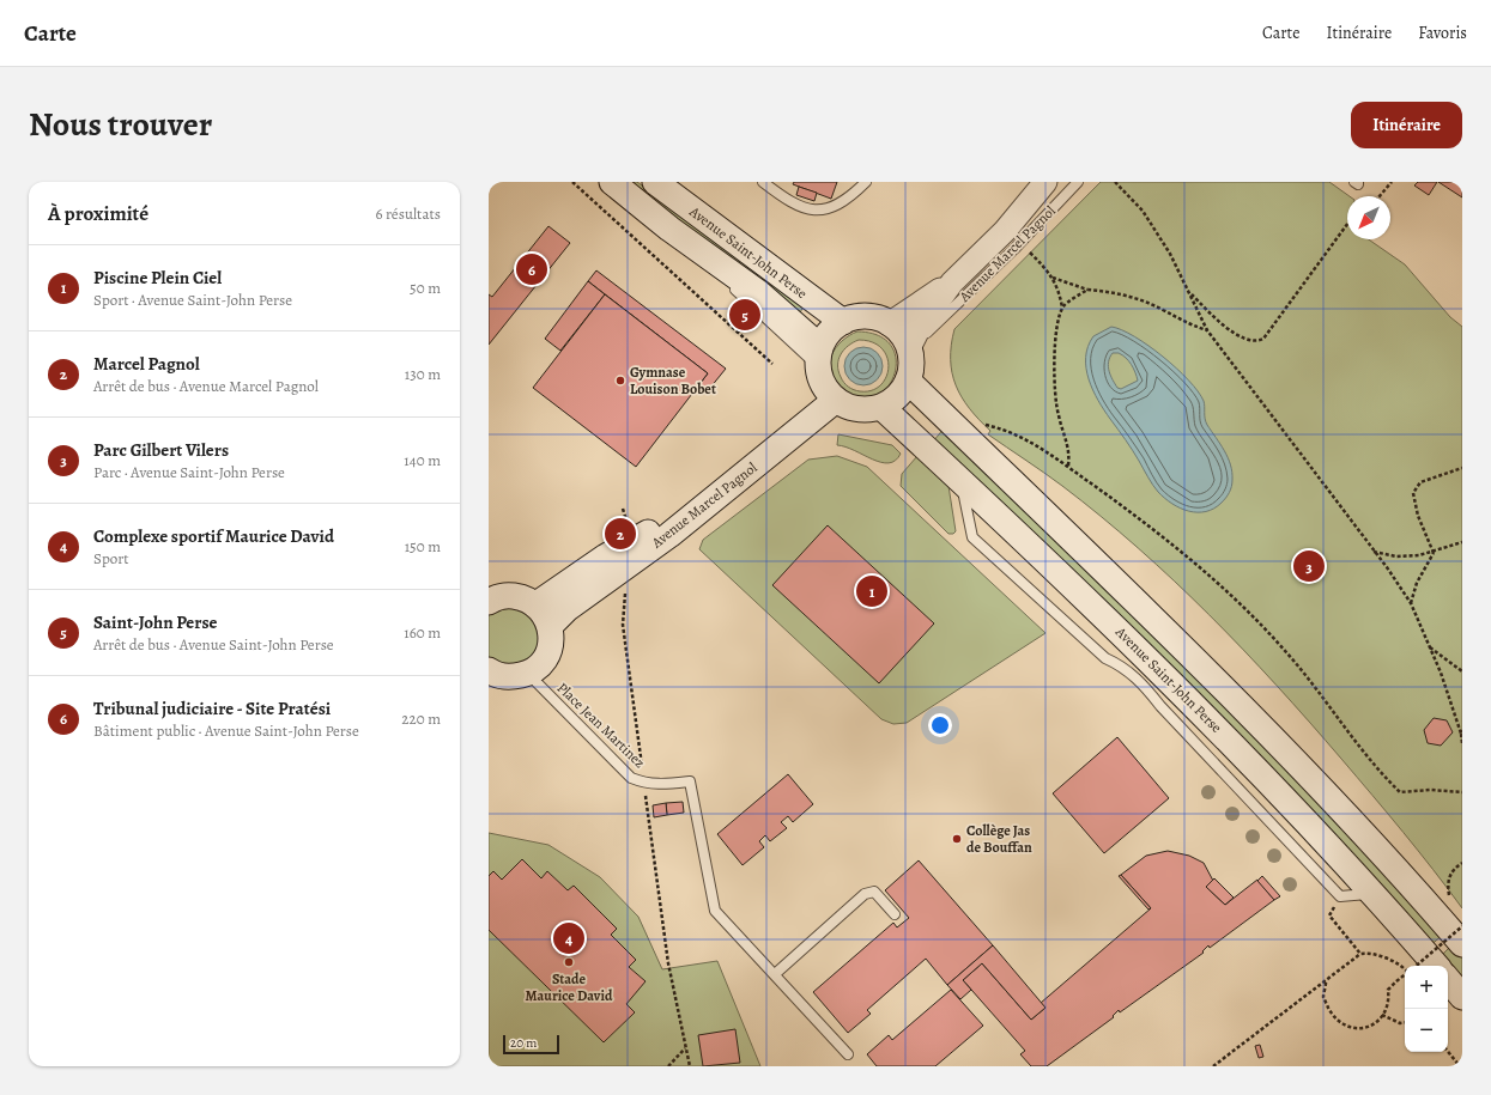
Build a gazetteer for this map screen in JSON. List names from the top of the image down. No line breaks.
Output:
{"streets":{"main road":["Avenue Saint-John Perse","Avenue Marcel Pagnol"],"lane":["Place Jean Martinez"]},"crossings":[["Avenue Saint-John Perse","Avenue Marcel Pagnol"]],"places":["Gymnase Louison Bobet","Collège Jas de Bouffan","Stade Maurice David"],"scale_bar":"20 m","north":"bottom left","page":{"header":"Carte","nav":["Carte","Itinéraire","Favoris"],"title":"Nous trouver","buttons":"Itinéraire","heading":["À proximité","6 résultats"],"list":[{"mark":"1","name":"Piscine Plein Ciel","note":"Sport · Avenue Saint-John Perse","value":"50 m"},{"mark":"2","name":"Marcel Pagnol","note":"Arrêt de bus · Avenue Marcel Pagnol","value":"130 m"},{"mark":"3","name":"Parc Gilbert Vilers","note":"Parc · Avenue Saint-John Perse","value":"140 m"},{"mark":"4","name":"Complexe sportif Maurice David","note":"Sport","value":"150 m"},{"mark":"5","name":"Saint-John Perse","note":"Arrêt de bus · Avenue Saint-John Perse","value":"160 m"},{"mark":"6","name":"Tribunal judiciaire - Site Pratési","note":"Bâtiment public · Avenue Saint-John Perse","value":"220 m"}],"pins":["6","5","2","3","1","4"],"map_buttons":["+","−"],"scale":"20 m"}}
